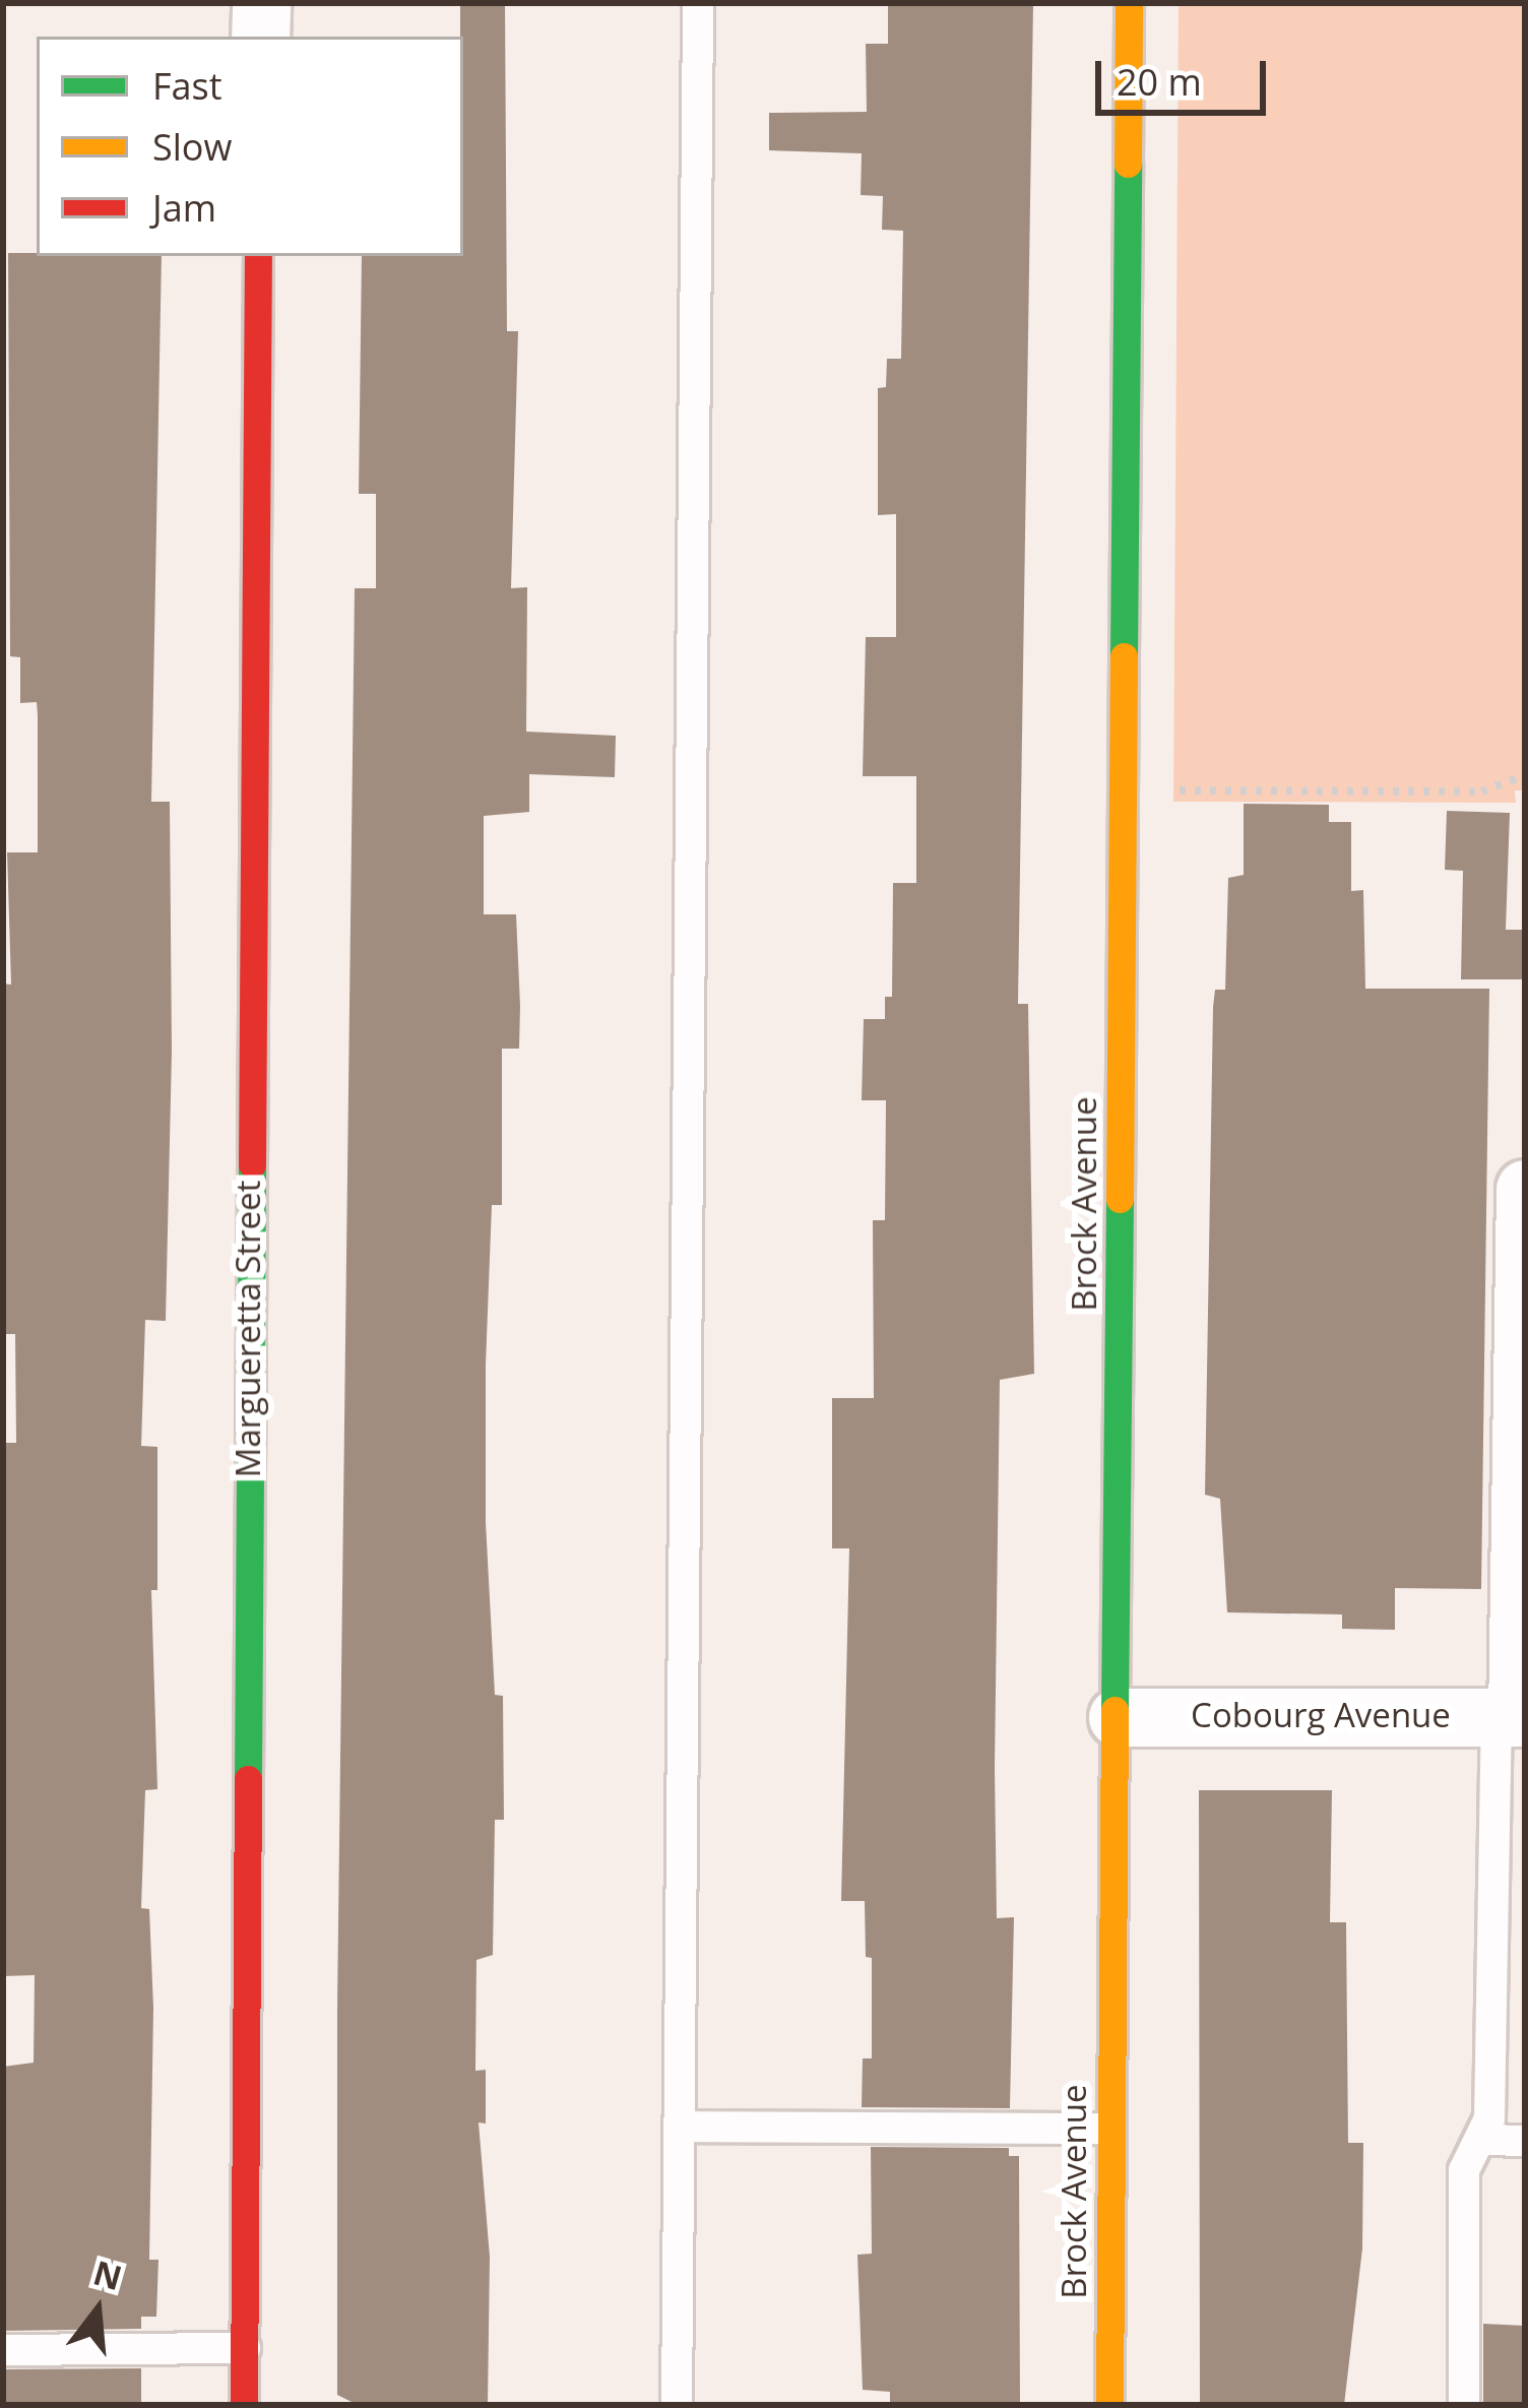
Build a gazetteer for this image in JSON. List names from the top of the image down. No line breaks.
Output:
{"streets":{"street":["Brock Avenue","Margueretta Street","Cobourg Avenue"]},"crossings":[["Brock Avenue","Cobourg Avenue"]],"legend":["Fast","Slow","Jam"],"scale_bar":"20 m","north":"top"}
